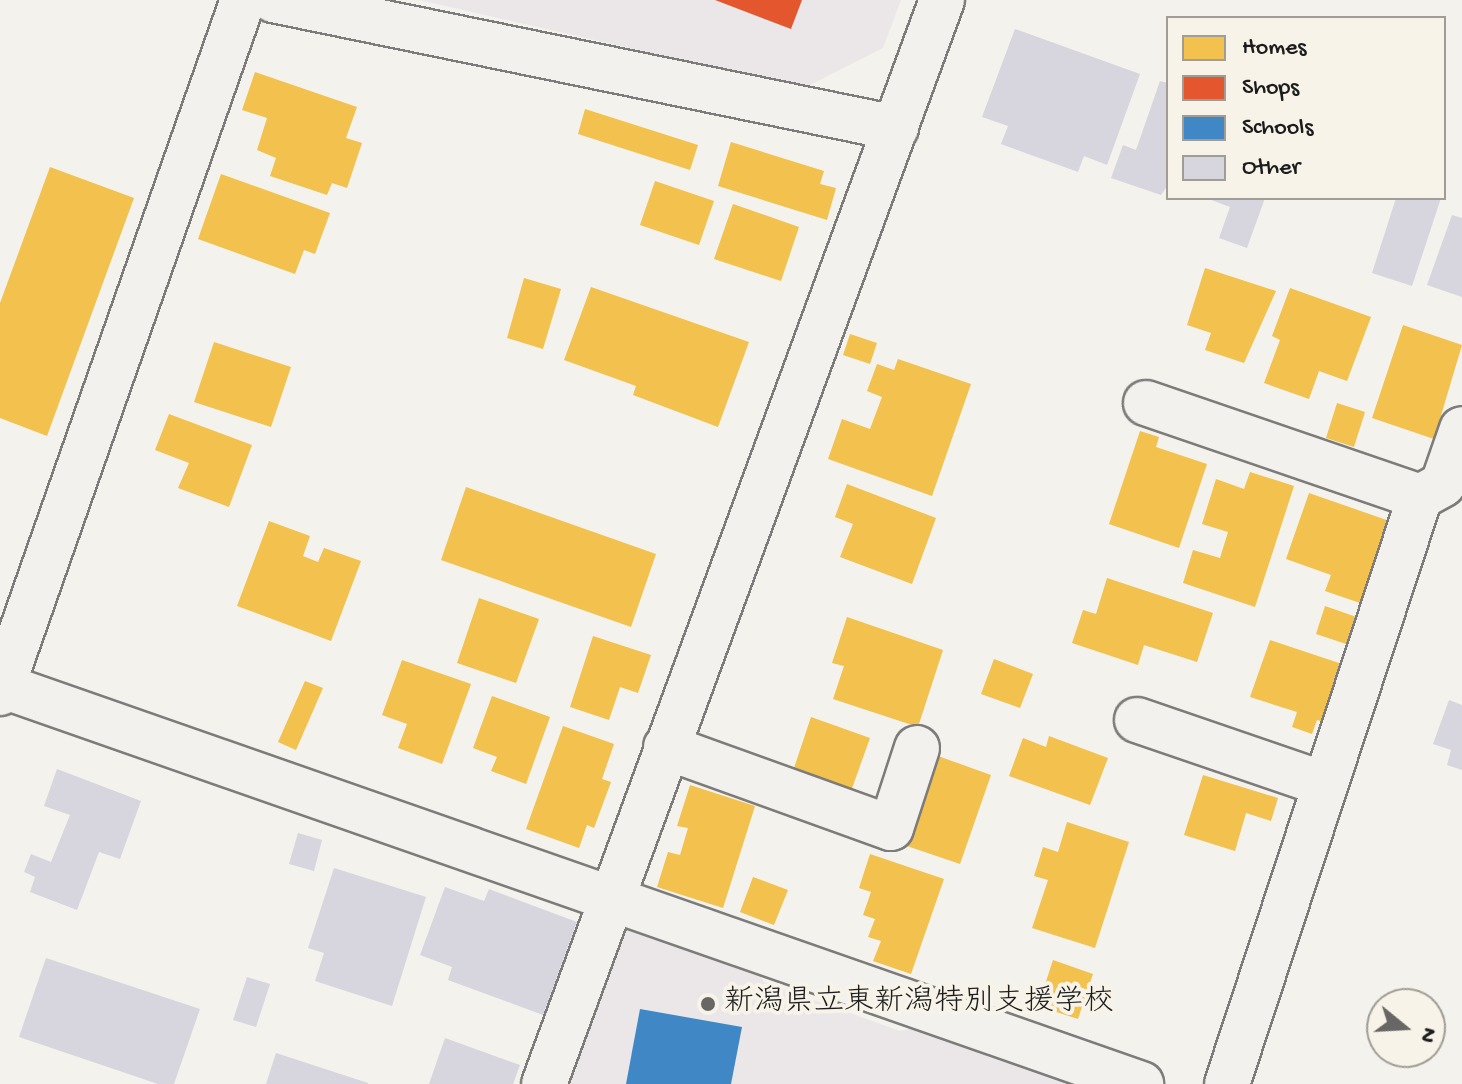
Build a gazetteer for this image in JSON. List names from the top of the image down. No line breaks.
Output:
{"places":["新潟県立東新潟特別支援学校"],"legend":["Homes","Shops","Schools","Other"],"north":"right"}
